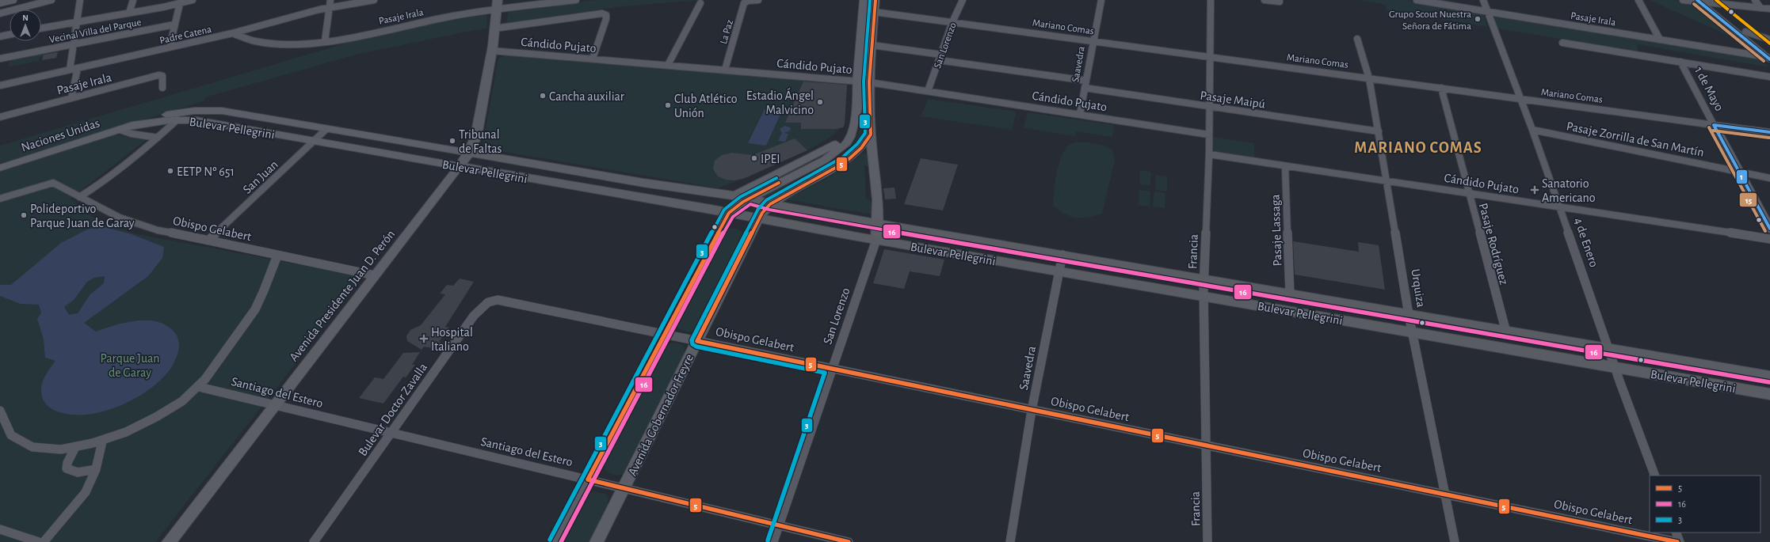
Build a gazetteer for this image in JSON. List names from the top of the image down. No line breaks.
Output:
{"streets":{"main road":["Mariano Comas","San Lorenzo","1 de Mayo","Bulevar Pellegrini","Naciones Unidas","Avenida Presidente Juan D. Perón","Avenida Gobernador Freyre"],"street":["Pasaje Irala","Vecinal Villa del Parque","La Paz","Padre Catena","Cándido Pujato","Saavedra","Pasaje Maipú","Pasaje Zorrilla de San Martín","San Juan","Obispo Gelabert","Pasaje Lassaga","4 de Enero","Pasaje Rodríguez","Francia","Urquiza","Santiago del Estero","Bulevar Doctor Zavalla"]},"crossings":[["Pasaje Irala","Padre Catena"],["Pasaje Irala","4 de Enero"],["Pasaje Irala","Avenida Presidente Juan D. Perón"],["Mariano Comas","San Lorenzo"],["Mariano Comas","Saavedra"],["Mariano Comas","1 de Mayo"],["Mariano Comas","4 de Enero"],["Mariano Comas","Pasaje Rodríguez"],["Mariano Comas","Francia"],["Mariano Comas","Urquiza"],["La Paz","Cándido Pujato"],["Cándido Pujato","San Lorenzo"],["Cándido Pujato","Saavedra"],["Cándido Pujato","Pasaje Lassaga"],["Cándido Pujato","4 de Enero"],["Cándido Pujato","Pasaje Rodríguez"],["Cándido Pujato","Francia"],["Cándido Pujato","Urquiza"],["Cándido Pujato","Avenida Presidente Juan D. Perón"],["San Lorenzo","Pasaje Maipú"],["San Lorenzo","Bulevar Pellegrini"],["San Lorenzo","Obispo Gelabert"],["San Lorenzo","Santiago del Estero"],["San Lorenzo","Avenida Gobernador Freyre"],["Saavedra","Pasaje Maipú"],["Saavedra","Bulevar Pellegrini"],["Saavedra","Obispo Gelabert"],["1 de Mayo","Pasaje Zorrilla de San Martín"],["Pasaje Maipú","Francia"],["Pasaje Maipú","Urquiza"],["Bulevar Pellegrini","Naciones Unidas"],["Bulevar Pellegrini","San Juan"],["Bulevar Pellegrini","Pasaje Lassaga"],["Bulevar Pellegrini","4 de Enero"],["Bulevar Pellegrini","Pasaje Rodríguez"],["Bulevar Pellegrini","Francia"],["Bulevar Pellegrini","Urquiza"],["Bulevar Pellegrini","Avenida Presidente Juan D. Perón"],["Bulevar Pellegrini","Avenida Gobernador Freyre"],["Pasaje Zorrilla de San Martín","4 de Enero"],["San Juan","Obispo Gelabert"],["Obispo Gelabert","Francia"],["Obispo Gelabert","Urquiza"],["Obispo Gelabert","Avenida Presidente Juan D. Perón"],["Obispo Gelabert","Bulevar Doctor Zavalla"],["Obispo Gelabert","Avenida Gobernador Freyre"],["Avenida Presidente Juan D. Perón","Santiago del Estero"],["Santiago del Estero","Bulevar Doctor Zavalla"],["Santiago del Estero","Avenida Gobernador Freyre"]],"districts":["MARIANO COMAS"],"parks":["Parque Juan de Garay"],"places":{"other":["Grupo Scout Nuestra Señora de Fátima","Cancha auxiliar","Estadio Ángel Malvicino","Club Atlético Unión","Tribunal de Faltas","IPEI","EETP Nº 651","Polideportivo Parque Juan de Garay"],"health":["Sanatorio Americano","Hospital Italiano"]},"lines":["transit line 5","transit line 3","transit line 1","transit line 15","transit line 16"],"legend":["5","16","3"],"north":"top"}
